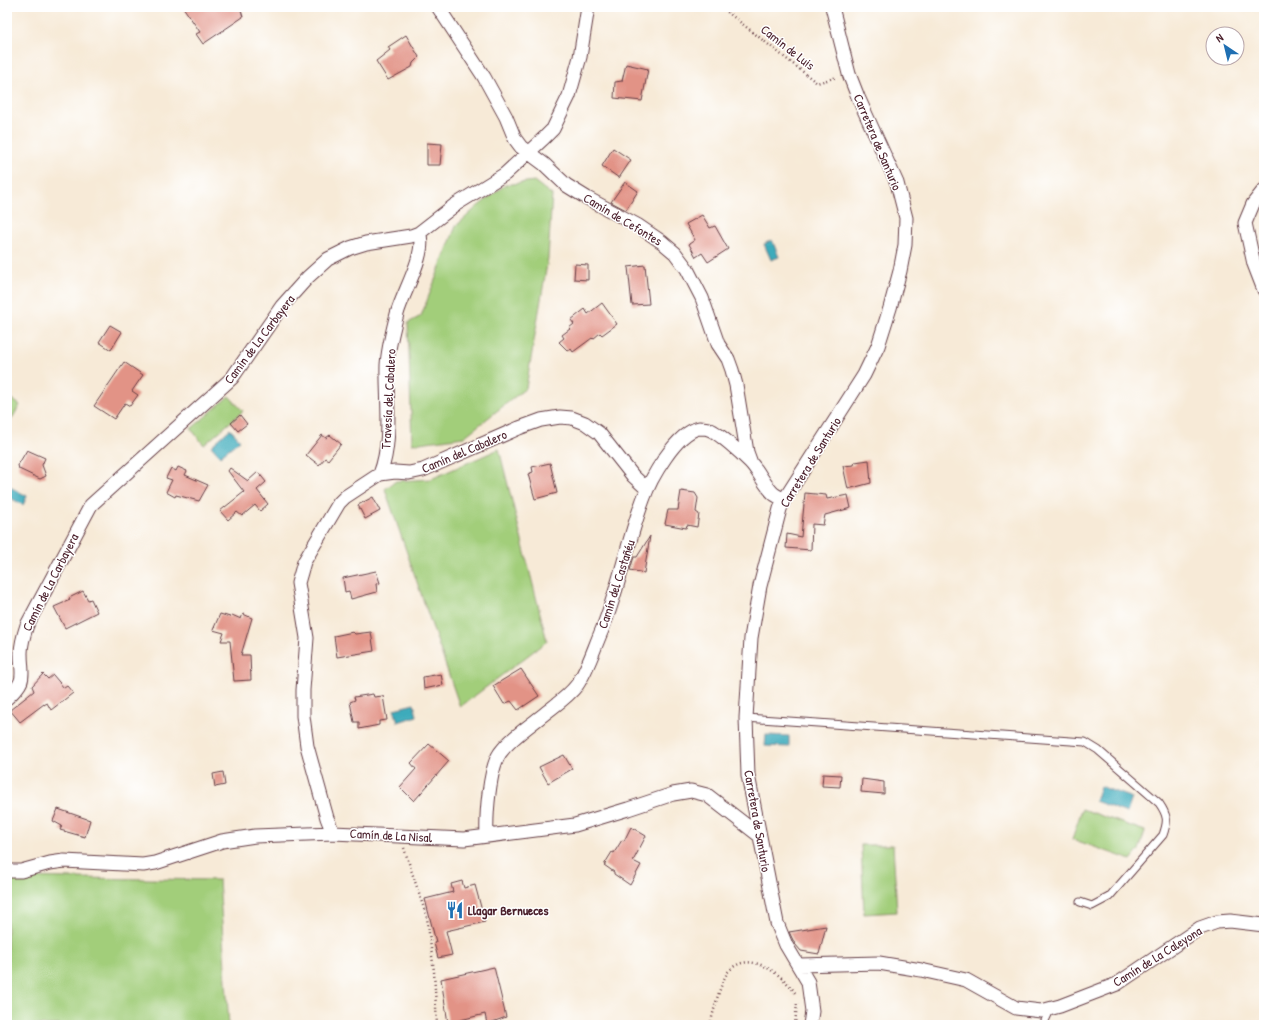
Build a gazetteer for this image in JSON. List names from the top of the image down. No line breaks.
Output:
{"streets":{"street":["Carretera de Santurio","Camín de Cefontes","Camín de La Carbayera","Travesía del Cabalero","Camín del Cabalero","Camín del Castañéu","Camín de La Nisal","Camín de La Caleyona"],"path":["Camín de Luis"]},"crossings":[["Camín de Luis","Carretera de Santurio"],["Carretera de Santurio","Camín del Castañéu"],["Carretera de Santurio","Camín de La Nisal"],["Carretera de Santurio","Camín de La Caleyona"],["Camín de Cefontes","Camín de La Carbayera"],["Camín de Cefontes","Camín del Castañéu"],["Camín de La Carbayera","Travesía del Cabalero"],["Travesía del Cabalero","Camín del Cabalero"],["Camín del Cabalero","Camín del Castañéu"],["Camín del Cabalero","Camín de La Nisal"],["Camín del Castañéu","Camín de La Nisal"]],"places":{"restaurant":["Llagar Bernueces"]},"north":"top left"}
